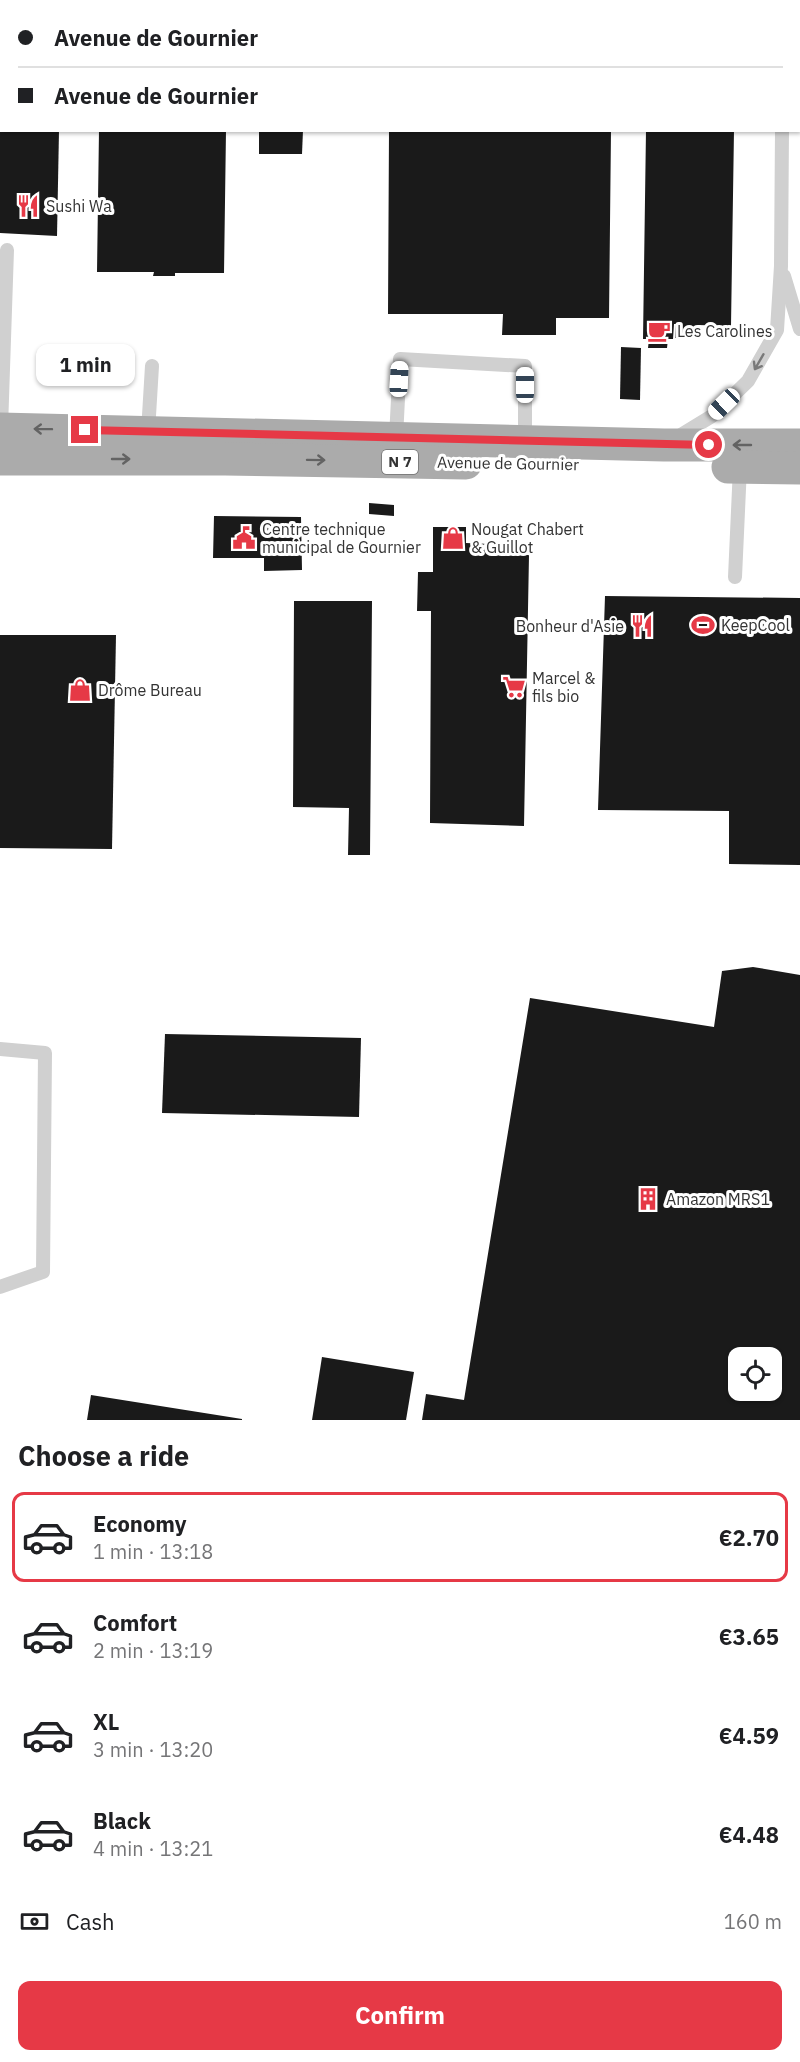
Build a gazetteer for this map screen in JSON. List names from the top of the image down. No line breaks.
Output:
{"streets":{"main road":["N 7","Avenue de Gournier"]},"places":{"restaurant":["Sushi Wa","Bonheur d'Asie"],"cafe":["Les Carolines"],"public building":["Centre technique municipal de Gournier"],"shop":["Nougat Chabert & Guillot","Drôme Bureau"],"sports":["KeepCool"],"supermarket":["Marcel & fils bio"],"building":["Amazon MRS1"]},"page":{"banner":["Avenue de Gournier","Avenue de Gournier"],"bubble":"1 min","heading":"Choose a ride","list":[{"name":"Economy","note":"1 min · 13:18","value":"€2.70"},{"name":"Comfort","note":"2 min · 13:19","value":"€3.65"},{"name":"XL","note":"3 min · 13:20","value":"€4.59"},{"name":"Black","note":"4 min · 13:21","value":"€4.48"}],"pay":["Cash","160 m"],"buttons":"Confirm"}}
